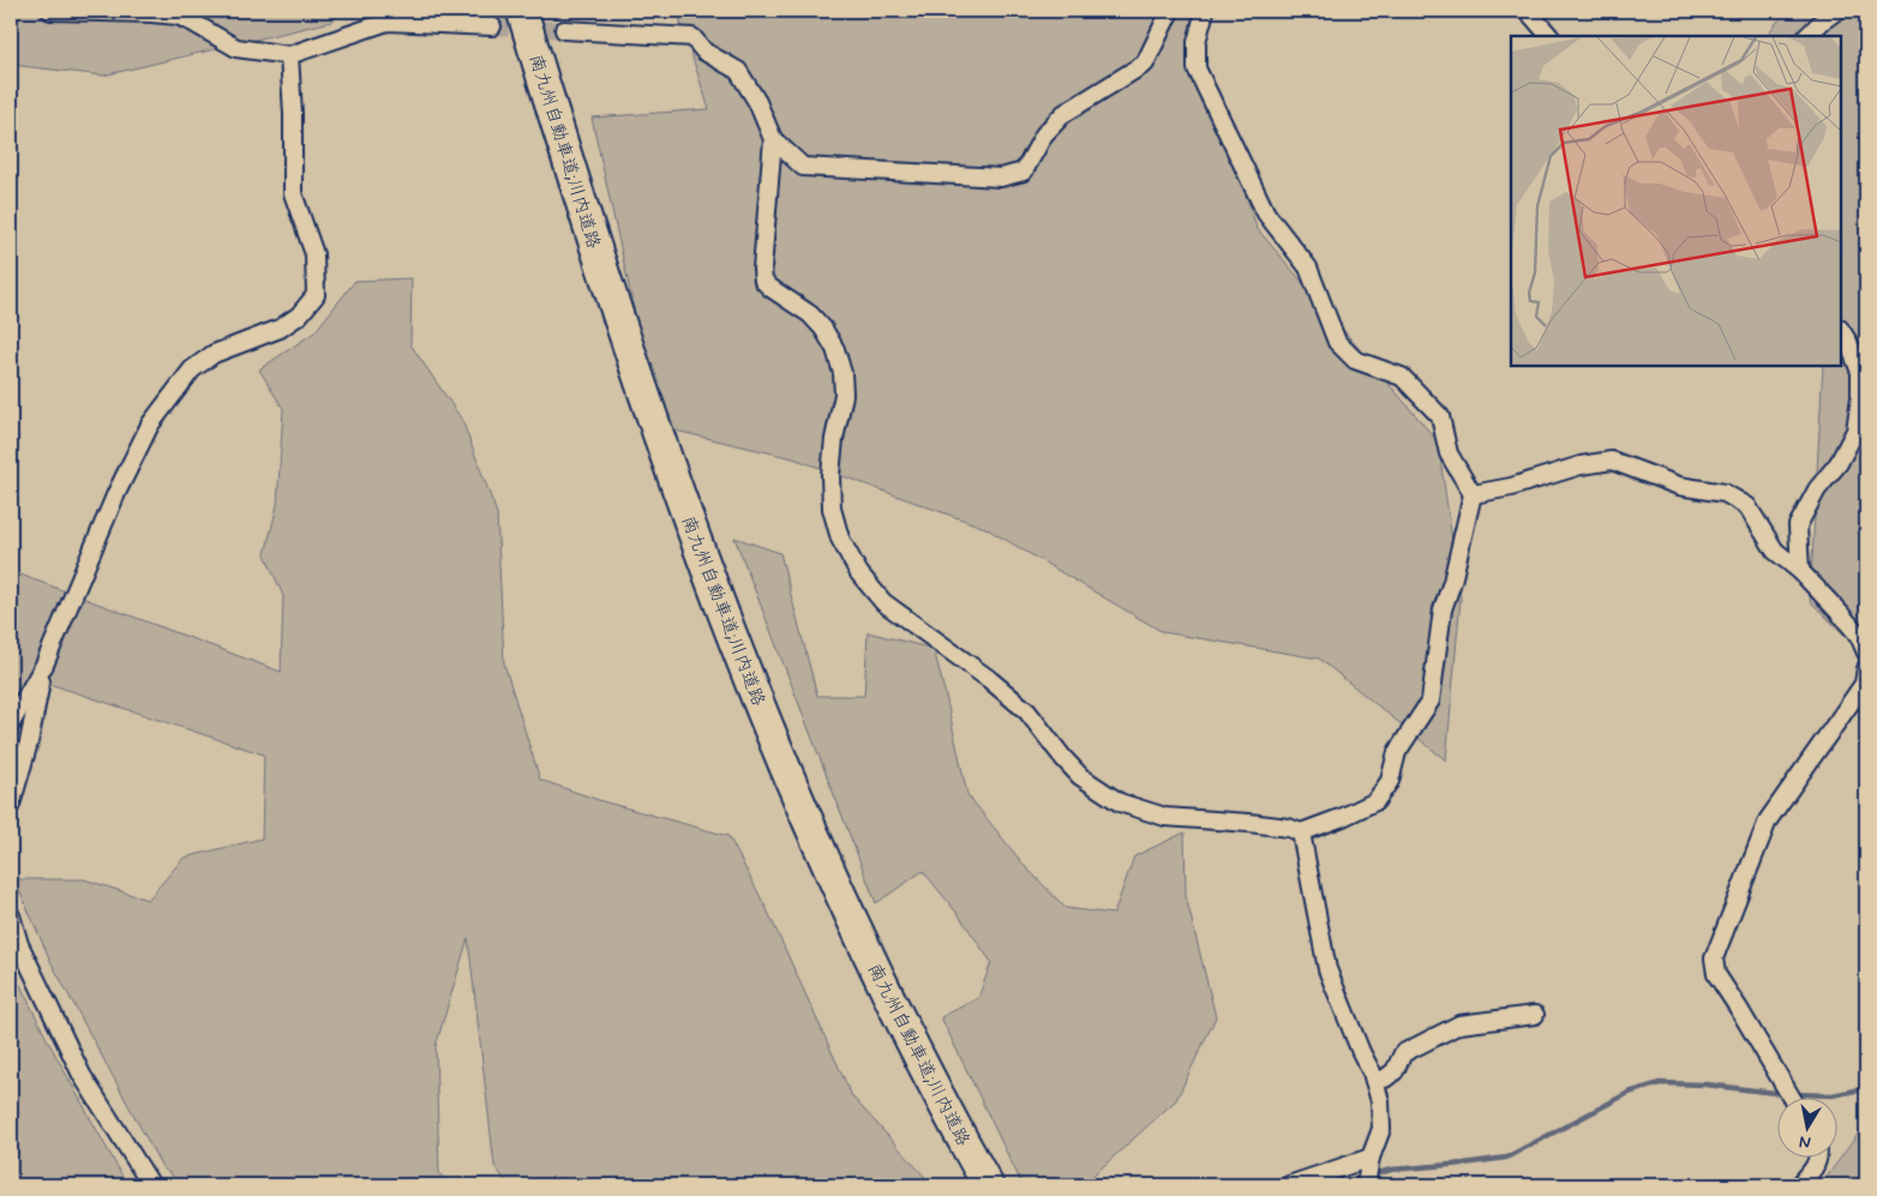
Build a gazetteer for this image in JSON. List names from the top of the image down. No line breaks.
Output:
{"streets":{"highway":["南九州自動車道;川内道路"]},"north":"bottom"}
